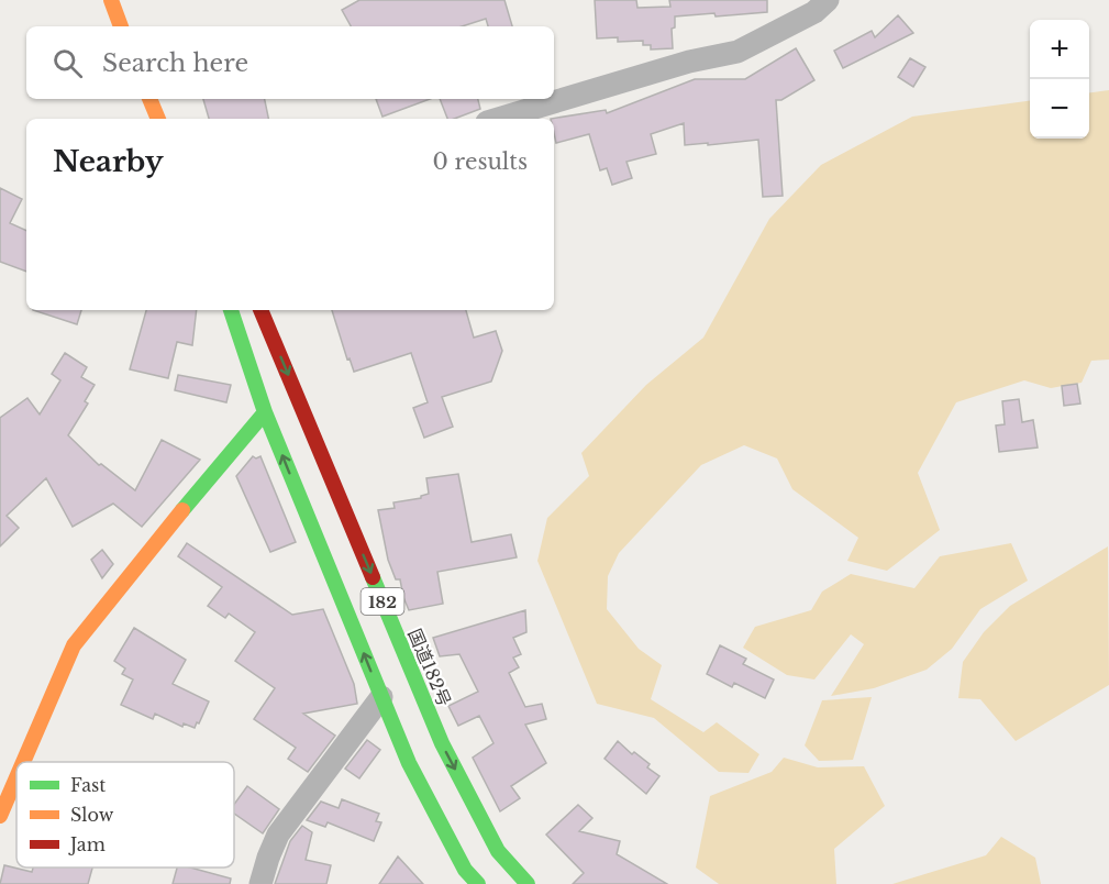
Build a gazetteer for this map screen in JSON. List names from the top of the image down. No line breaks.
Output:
{"streets":{"main road":["182","国道182号"]},"legend":["Fast","Slow","Jam"],"page":{"map_buttons":["+","−"],"search":"Search here","heading":["Nearby","0 results"]}}
